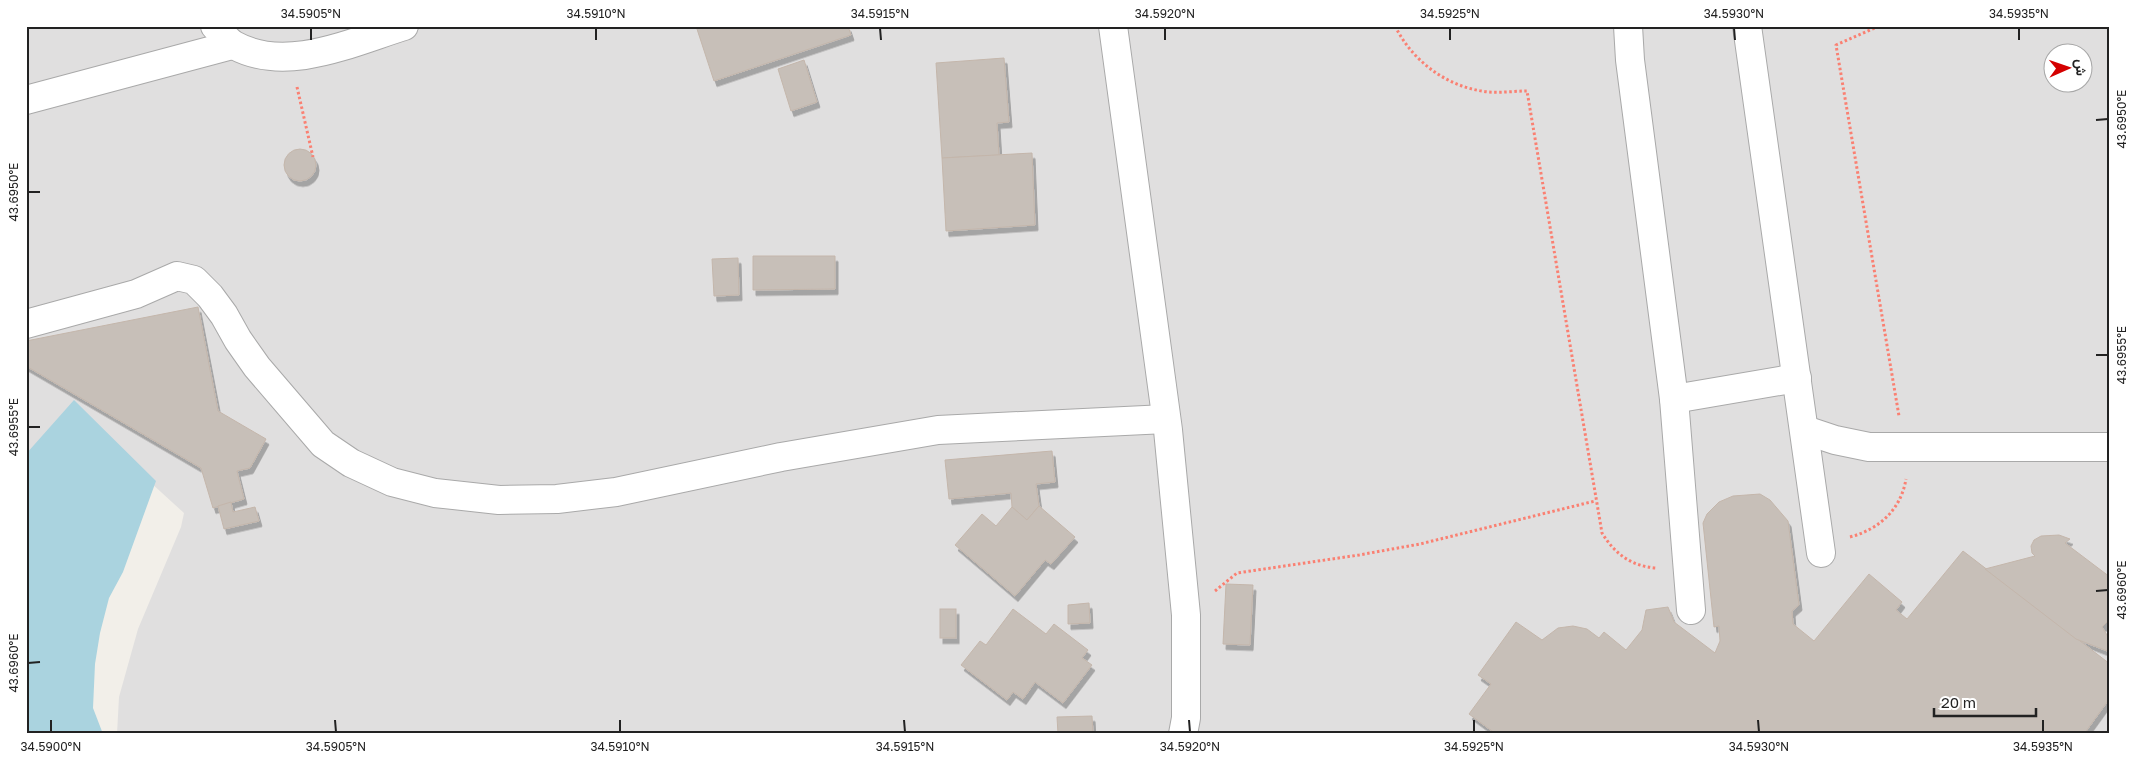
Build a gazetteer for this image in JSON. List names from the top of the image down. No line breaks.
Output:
{"scale_bar":"20 m","north":"right","coordinates":["34.5905°N","34.5910°N","34.5915°N","34.5920°N","34.5925°N","34.5930°N","34.5935°N","43.6950°E","43.6955°E","43.6960°E","34.5900°N"]}
